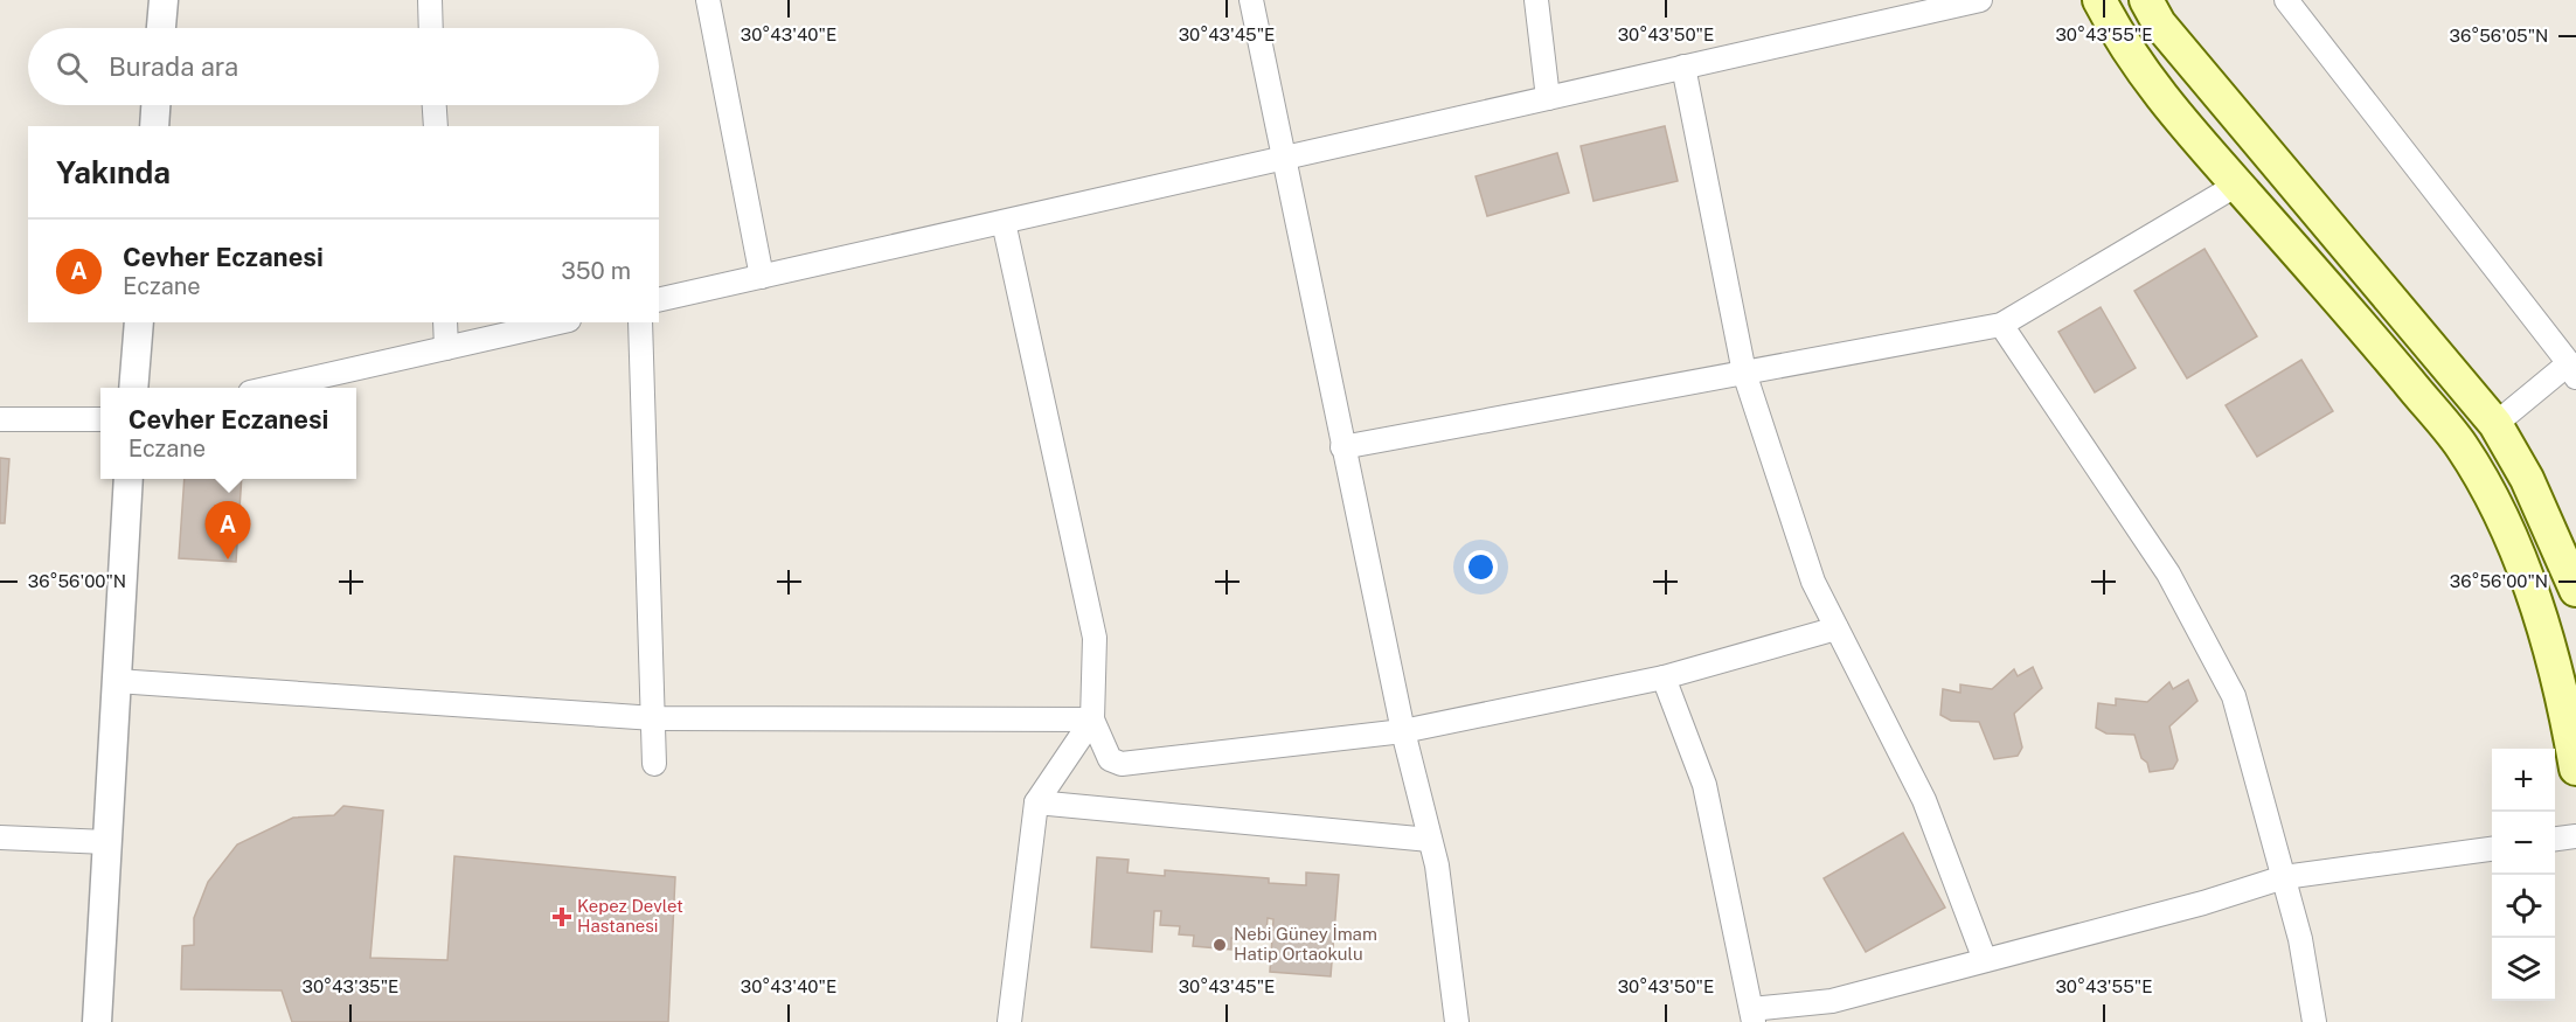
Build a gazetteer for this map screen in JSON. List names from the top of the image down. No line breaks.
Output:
{"places":{"health":["Kepez Devlet Hastanesi"],"other":["Nebi Güney İmam Hatip Ortaokulu"]},"page":{"search":"Burada ara","heading":"Yakında","list":[{"mark":"A","name":"Cevher Eczanesi","note":"Eczane","value":"350 m"}],"popup":["Cevher Eczanesi","Eczane"],"pins":"A","map_buttons":["+","−"]},"coordinates":["30°43'40\"E","30°43'45\"E","30°43'50\"E","30°43'55\"E","36°56'05\"N","36°56'00\"N","30°43'35\"E"]}
